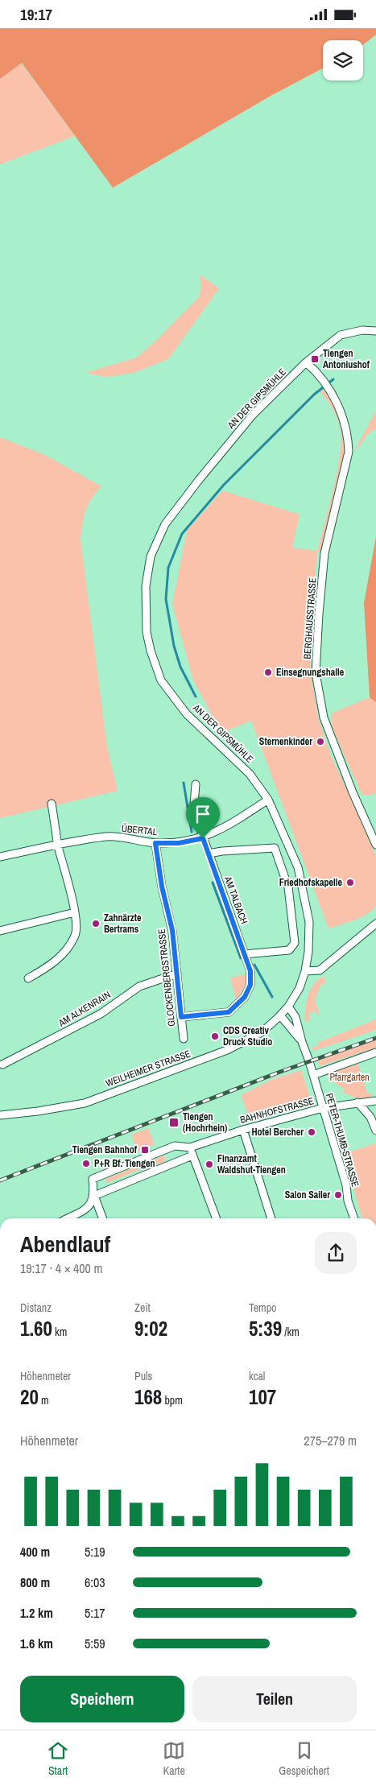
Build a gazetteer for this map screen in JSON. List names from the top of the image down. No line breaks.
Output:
{"streets":{"street":["AN DER GIPSMÜHLE","BERGHAUSSTRASSE","ÜBERTAL","AM TALBACH","GLOCKENBERGSTRASSE","AM ALKENRAIN","WEILHEIMER STRASSE","BAHNHOFSTRASSE","PETER-THUMB-STRASSE"]},"crossings":[["AN DER GIPSMÜHLE","BERGHAUSSTRASSE"],["AN DER GIPSMÜHLE","ÜBERTAL"],["AN DER GIPSMÜHLE","WEILHEIMER STRASSE"],["AN DER GIPSMÜHLE","PETER-THUMB-STRASSE"],["ÜBERTAL","AM TALBACH"],["ÜBERTAL","GLOCKENBERGSTRASSE"],["AM TALBACH","GLOCKENBERGSTRASSE"],["GLOCKENBERGSTRASSE","AM ALKENRAIN"],["WEILHEIMER STRASSE","PETER-THUMB-STRASSE"],["BAHNHOFSTRASSE","PETER-THUMB-STRASSE"]],"parks":["Pfarrgarten"],"places":{"transit":["Tiengen Antoniushof","Tiengen (Hochrhein)","Tiengen Bahnhof"],"other":["Einsegnungshalle","Sternenkinder","Friedhofskapelle","Zahnärzte Bertrams","CDS Creativ Druck Studio","Hotel Bercher","P+R Bf. Tiengen","Finanzamt Waldshut-Tiengen","Salon Sailer"]},"page":{"status":"19:17","heading":["Abendlauf","19:17 · 4 × 400 m"],"stats":[["Distanz","1.60 km"],["Zeit","9:02"],["Tempo","5:39 /km"],["Höhenmeter","20 m"],["Puls","168 bpm"],["kcal","107"]],"chart":["Höhenmeter","275–279 m"],"list":[{"name":"400 m","note":"5:19"},{"name":"800 m","note":"6:03"},{"name":"1.2 km","note":"5:17"},{"name":"1.6 km","note":"5:59"}],"buttons":["Speichern","Teilen"],"tabs":["Start","Karte","Gespeichert"]}}
